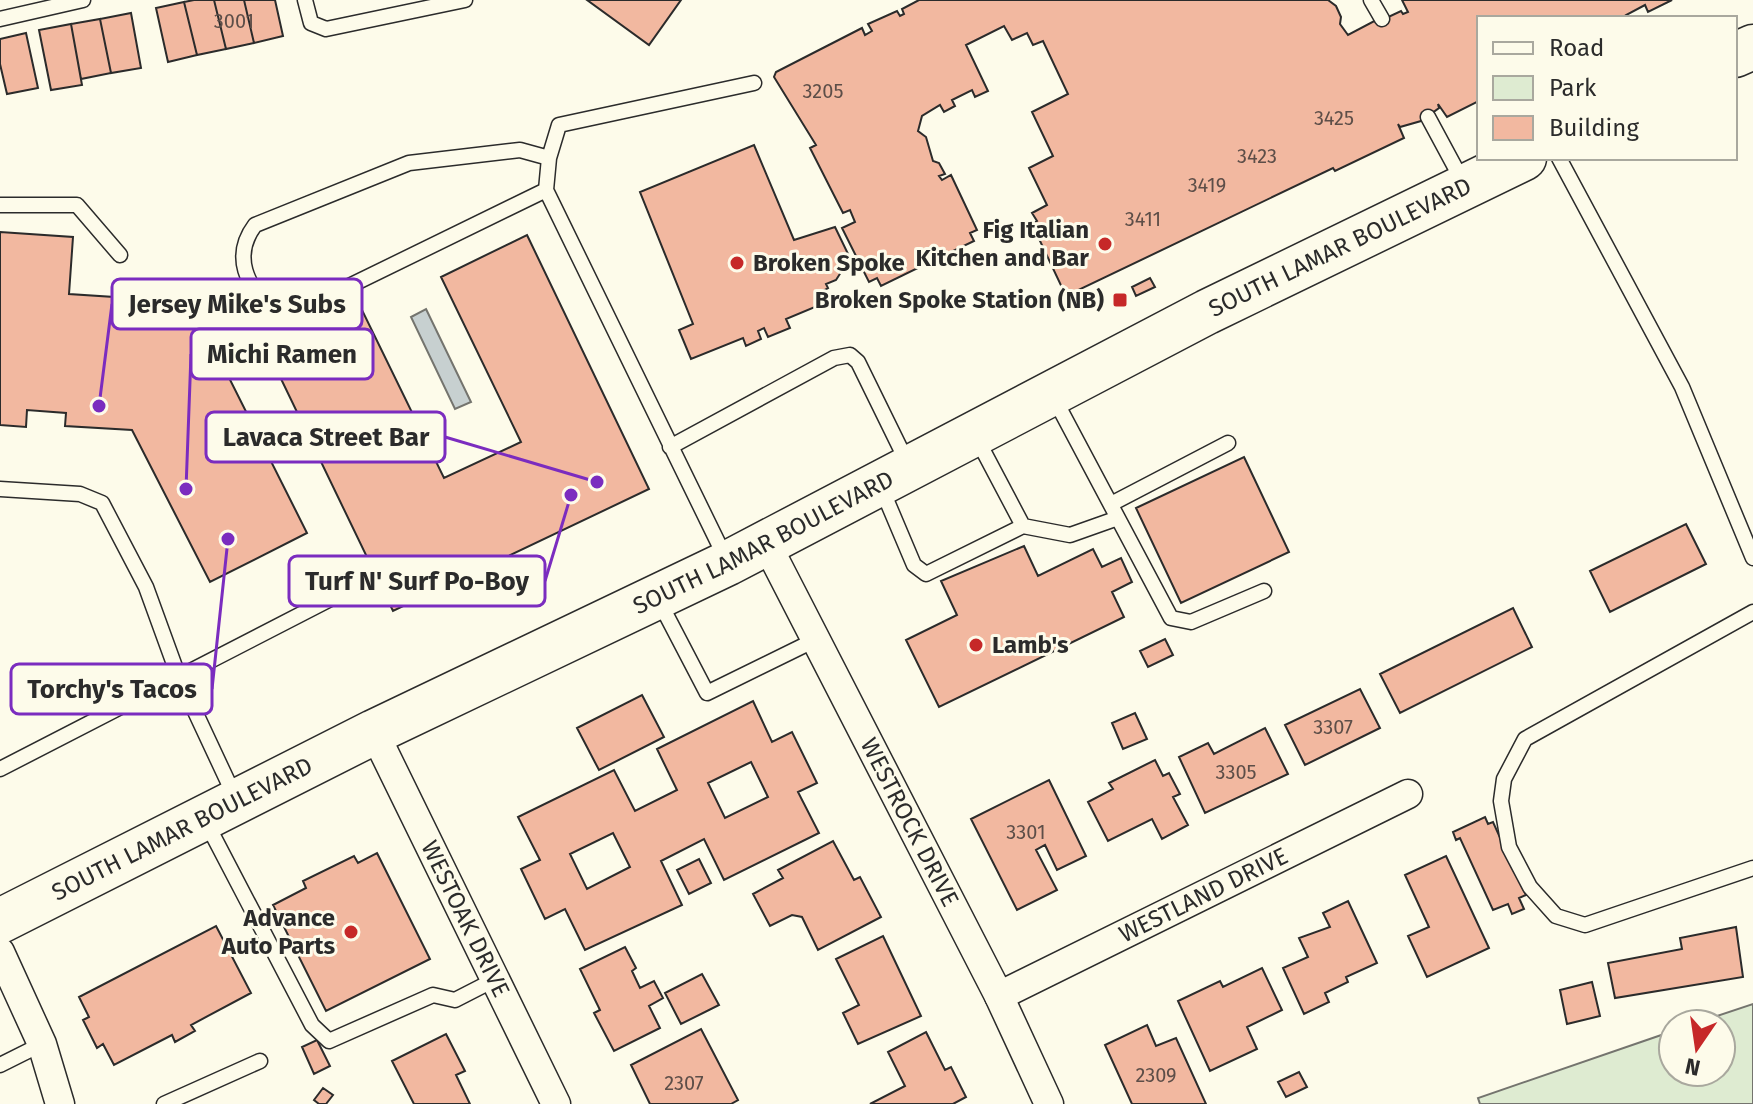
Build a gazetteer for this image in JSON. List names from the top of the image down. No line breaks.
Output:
{"streets":{"main road":["SOUTH LAMAR BOULEVARD"],"street":["WESTROCK DRIVE","WESTLAND DRIVE","WESTOAK DRIVE"]},"crossings":[["SOUTH LAMAR BOULEVARD","WESTROCK DRIVE"],["SOUTH LAMAR BOULEVARD","WESTOAK DRIVE"],["WESTROCK DRIVE","WESTLAND DRIVE"]],"places":{"other":["Fig Italian Kitchen and Bar","Broken Spoke","Jersey Mike's Subs","Lavaca Street Bar","Michi Ramen","Turf N' Surf Po-Boy","Torchy's Tacos","Lamb's","Advance Auto Parts"],"transit":["Broken Spoke Station (NB)"]},"house_numbers":["3001","3205","3425","3423","3419","3411","3307","3305","3301","2309","2307"],"legend":["Road","Park","Building"],"north":"bottom"}
